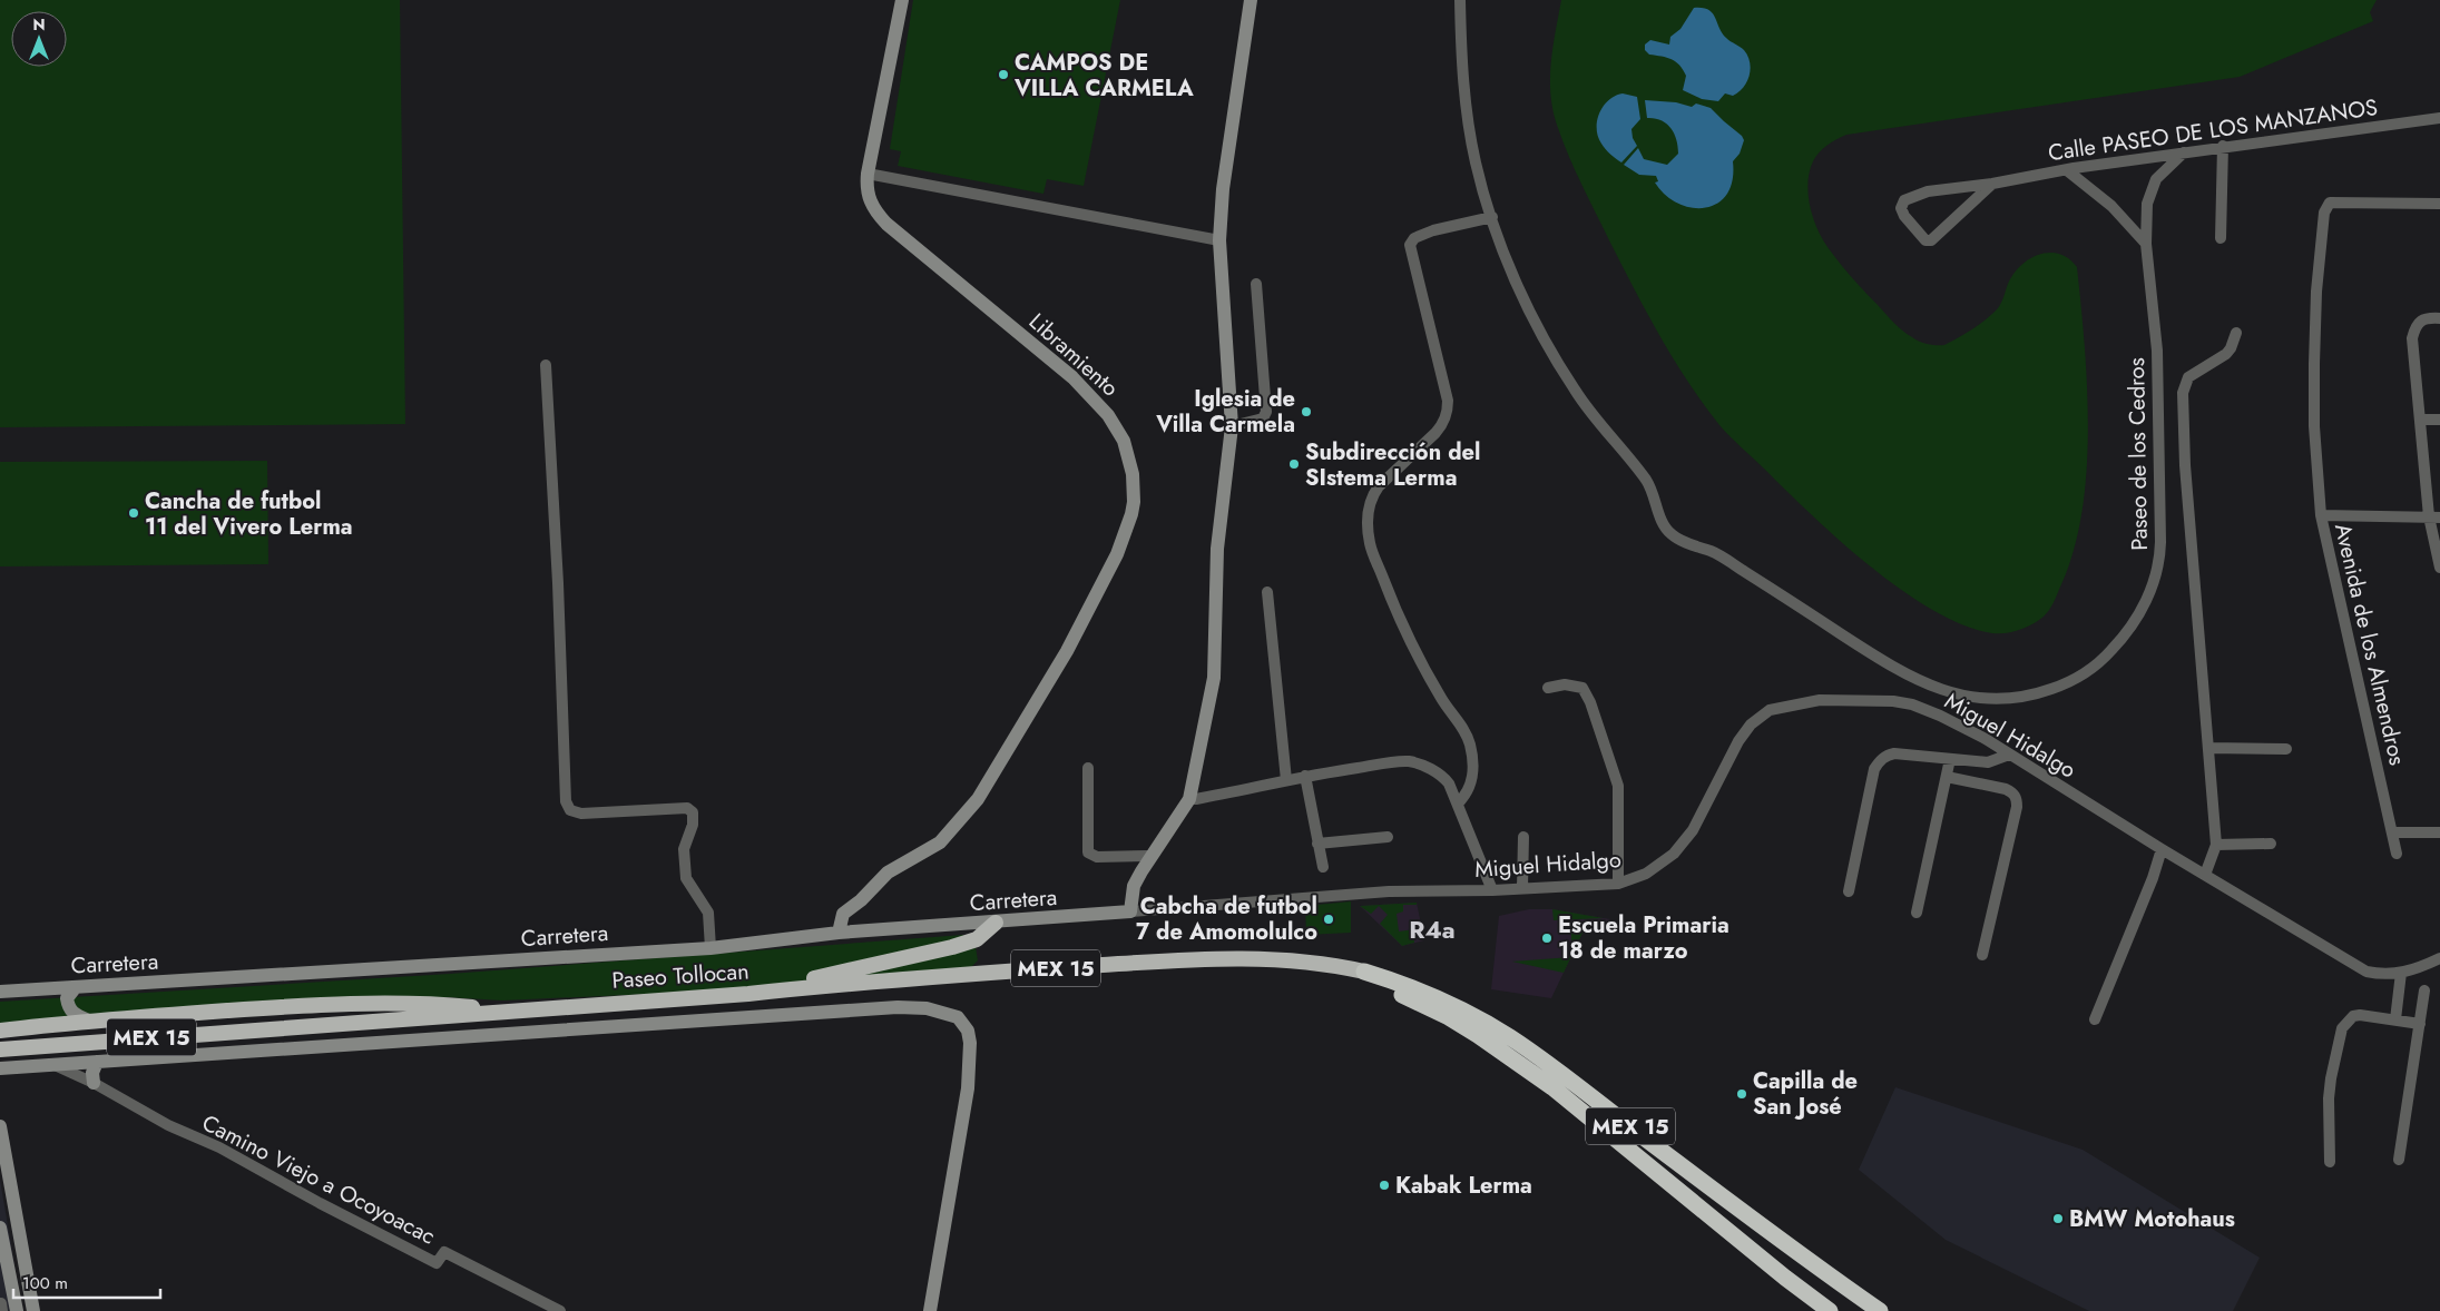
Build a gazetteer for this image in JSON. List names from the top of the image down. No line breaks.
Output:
{"streets":{"highway":["MEX 15","Paseo Tollocan"],"main road":["Libramiento","Carretera"],"street":["Calle PASEO DE LOS MANZANOS","Paseo de los Cedros","Avenida de los Almendros","Miguel Hidalgo","Camino Viejo a Ocoyoacac"]},"crossings":[["Calle PASEO DE LOS MANZANOS","Paseo de los Cedros"],["Libramiento","Carretera"],["Miguel Hidalgo","Carretera"],["MEX 15","Paseo Tollocan"]],"districts":["R4a"],"places":["CAMPOS DE VILLA CARMELA","Iglesia de Villa Carmela","Subdirección del SIstema Lerma","Cancha de futbol 11 del Vivero Lerma","Cabcha de futbol 7 de Amomolulco","Escuela Primaria 18 de marzo","Capilla de San José","Kabak Lerma","BMW Motohaus"],"scale_bar":"100 m","north":"top"}
